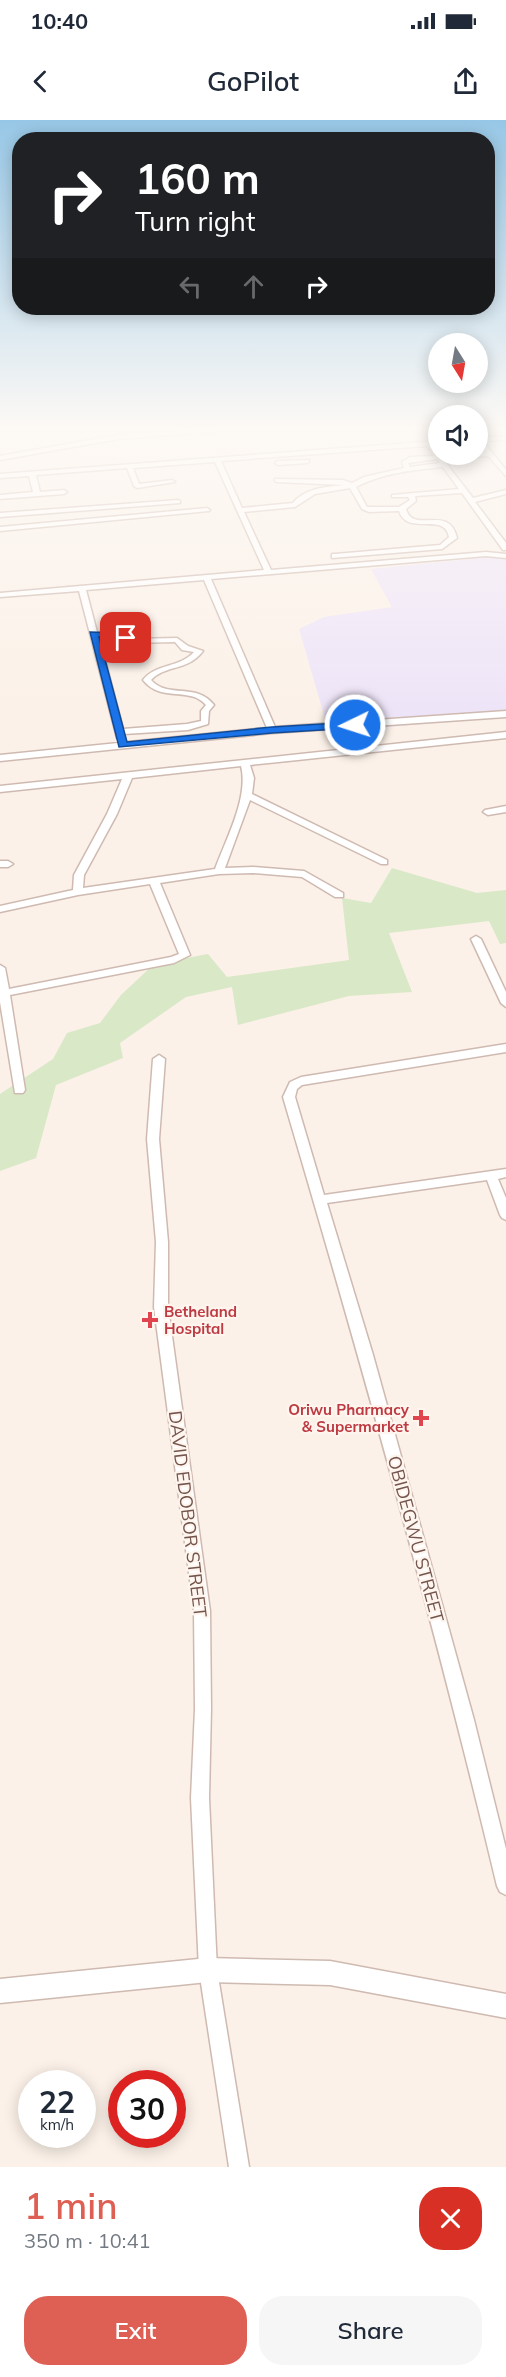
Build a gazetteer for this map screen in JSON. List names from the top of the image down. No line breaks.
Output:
{"streets":{"street":["DAVID EDOBOR STREET","OBIDEGWU STREET"]},"places":{"health":["Betheland Hospital","Oriwu Pharmacy & Supermarket"]},"north":"bottom","page":{"status":"10:40","header":"GoPilot","turn":["160 m","Turn right"],"speed":"22 km/h","limit":"30","heading":["1 min","350 m · 10:41"],"buttons":["Exit","Share"]}}
